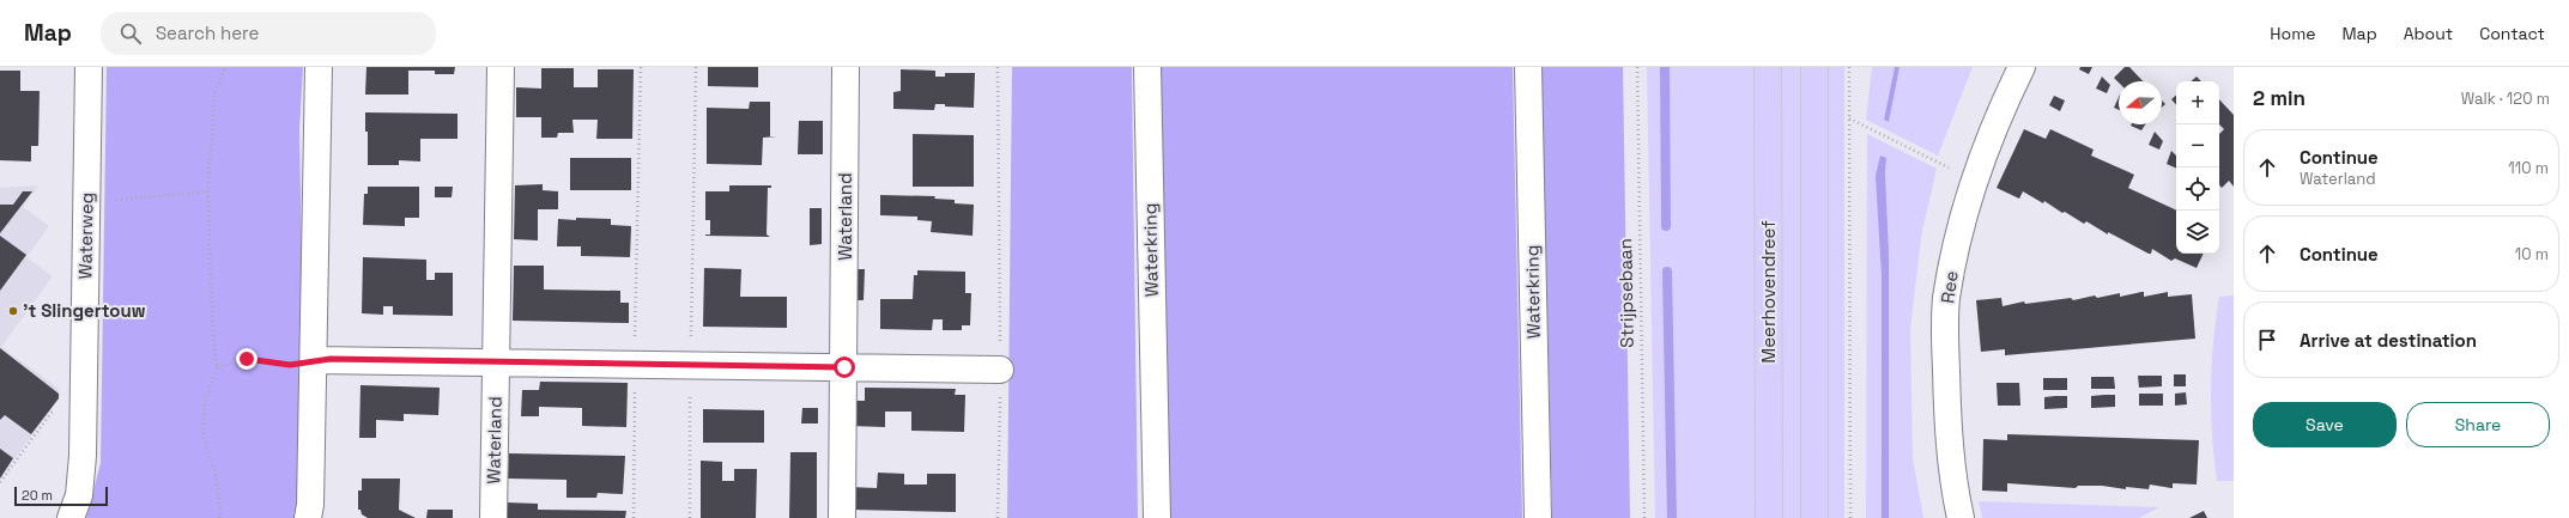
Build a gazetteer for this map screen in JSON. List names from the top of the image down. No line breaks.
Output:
{"streets":{"main road":["Meerhovendreef"],"street":["Waterland","Waterweg","Waterkring","Ree"],"path":["Strijpsebaan"]},"places":["'t Slingertouw"],"scale_bar":"20 m","north":"left","page":{"header":"Map","search":"Search here","nav":["Home","Map","About","Contact"],"heading":["2 min","Walk · 120 m"],"map_buttons":["+","−"],"list":[["Continue","Waterland","110 m"],["Continue","10 m"],"Arrive at destination"],"buttons":["Save","Share"],"scale":"20 m"}}
